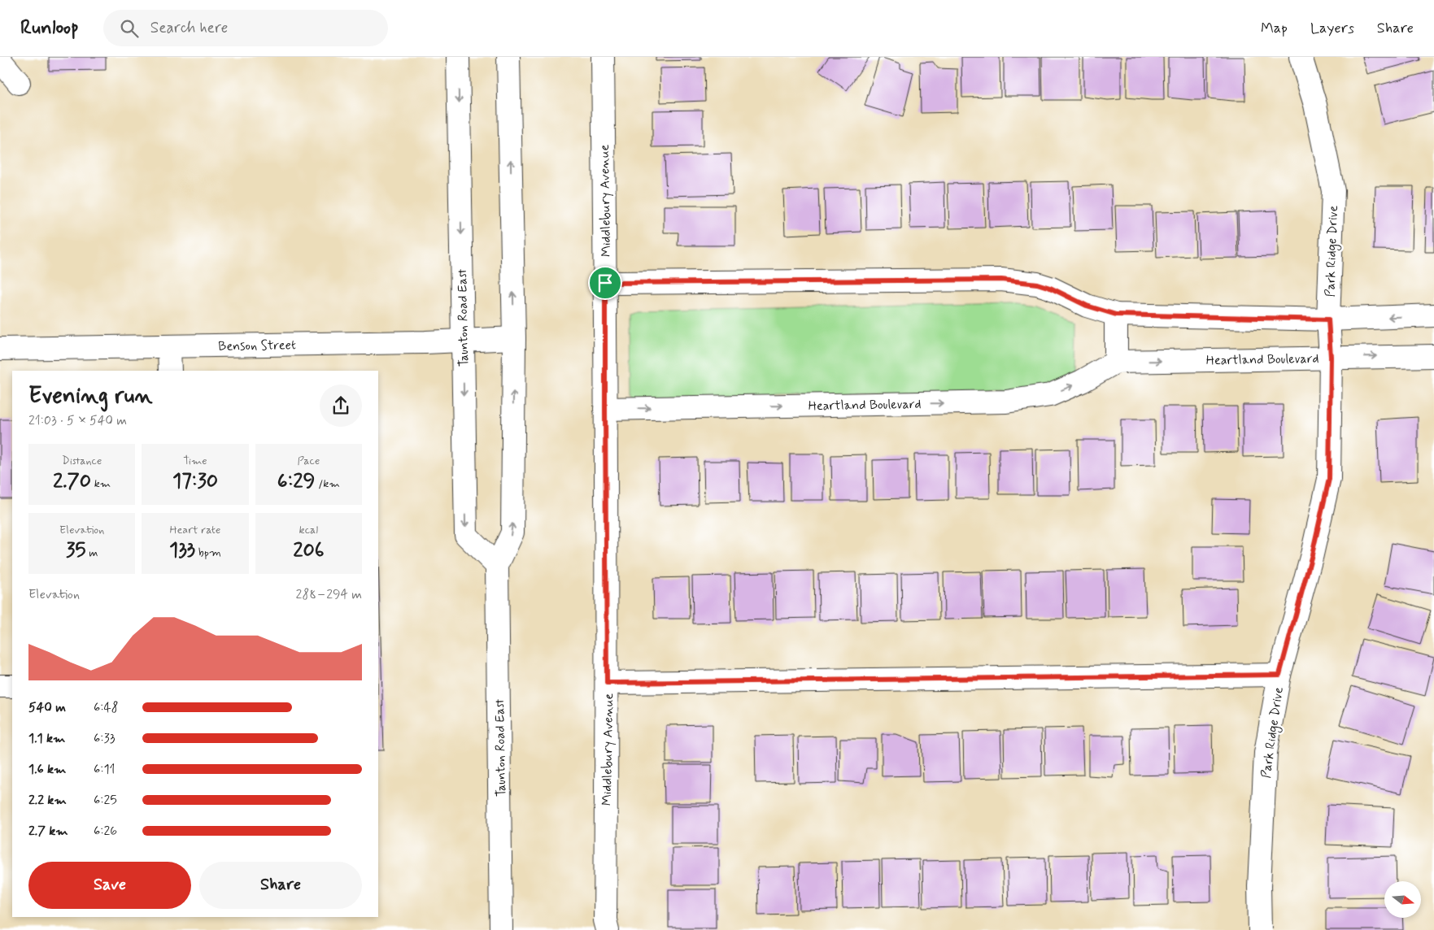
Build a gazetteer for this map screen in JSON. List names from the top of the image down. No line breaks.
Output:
{"streets":{"street":["Middlebury Avenue","Park Ridge Drive","Taunton Road East","Benson Street","Heartland Boulevard"]},"crossings":[["Middlebury Avenue","Heartland Boulevard"],["Park Ridge Drive","Heartland Boulevard"],["Taunton Road East","Benson Street"]],"north":"right","page":{"header":"Runloop","search":"Search here","nav":["Map","Layers","Share"],"heading":["Evening run","21:03 · 5 × 540 m"],"stats":[["Distance","2.70 km"],["Time","17:30"],["Pace","6:29 /km"],["Elevation","35 m"],["Heart rate","133 bpm"],["kcal","206"]],"chart":["Elevation","288–294 m"],"list":[{"name":"540 m","note":"6:48"},{"name":"1.1 km","note":"6:33"},{"name":"1.6 km","note":"6:11"},{"name":"2.2 km","note":"6:25"},{"name":"2.7 km","note":"6:26"}],"buttons":["Save","Share"]}}
